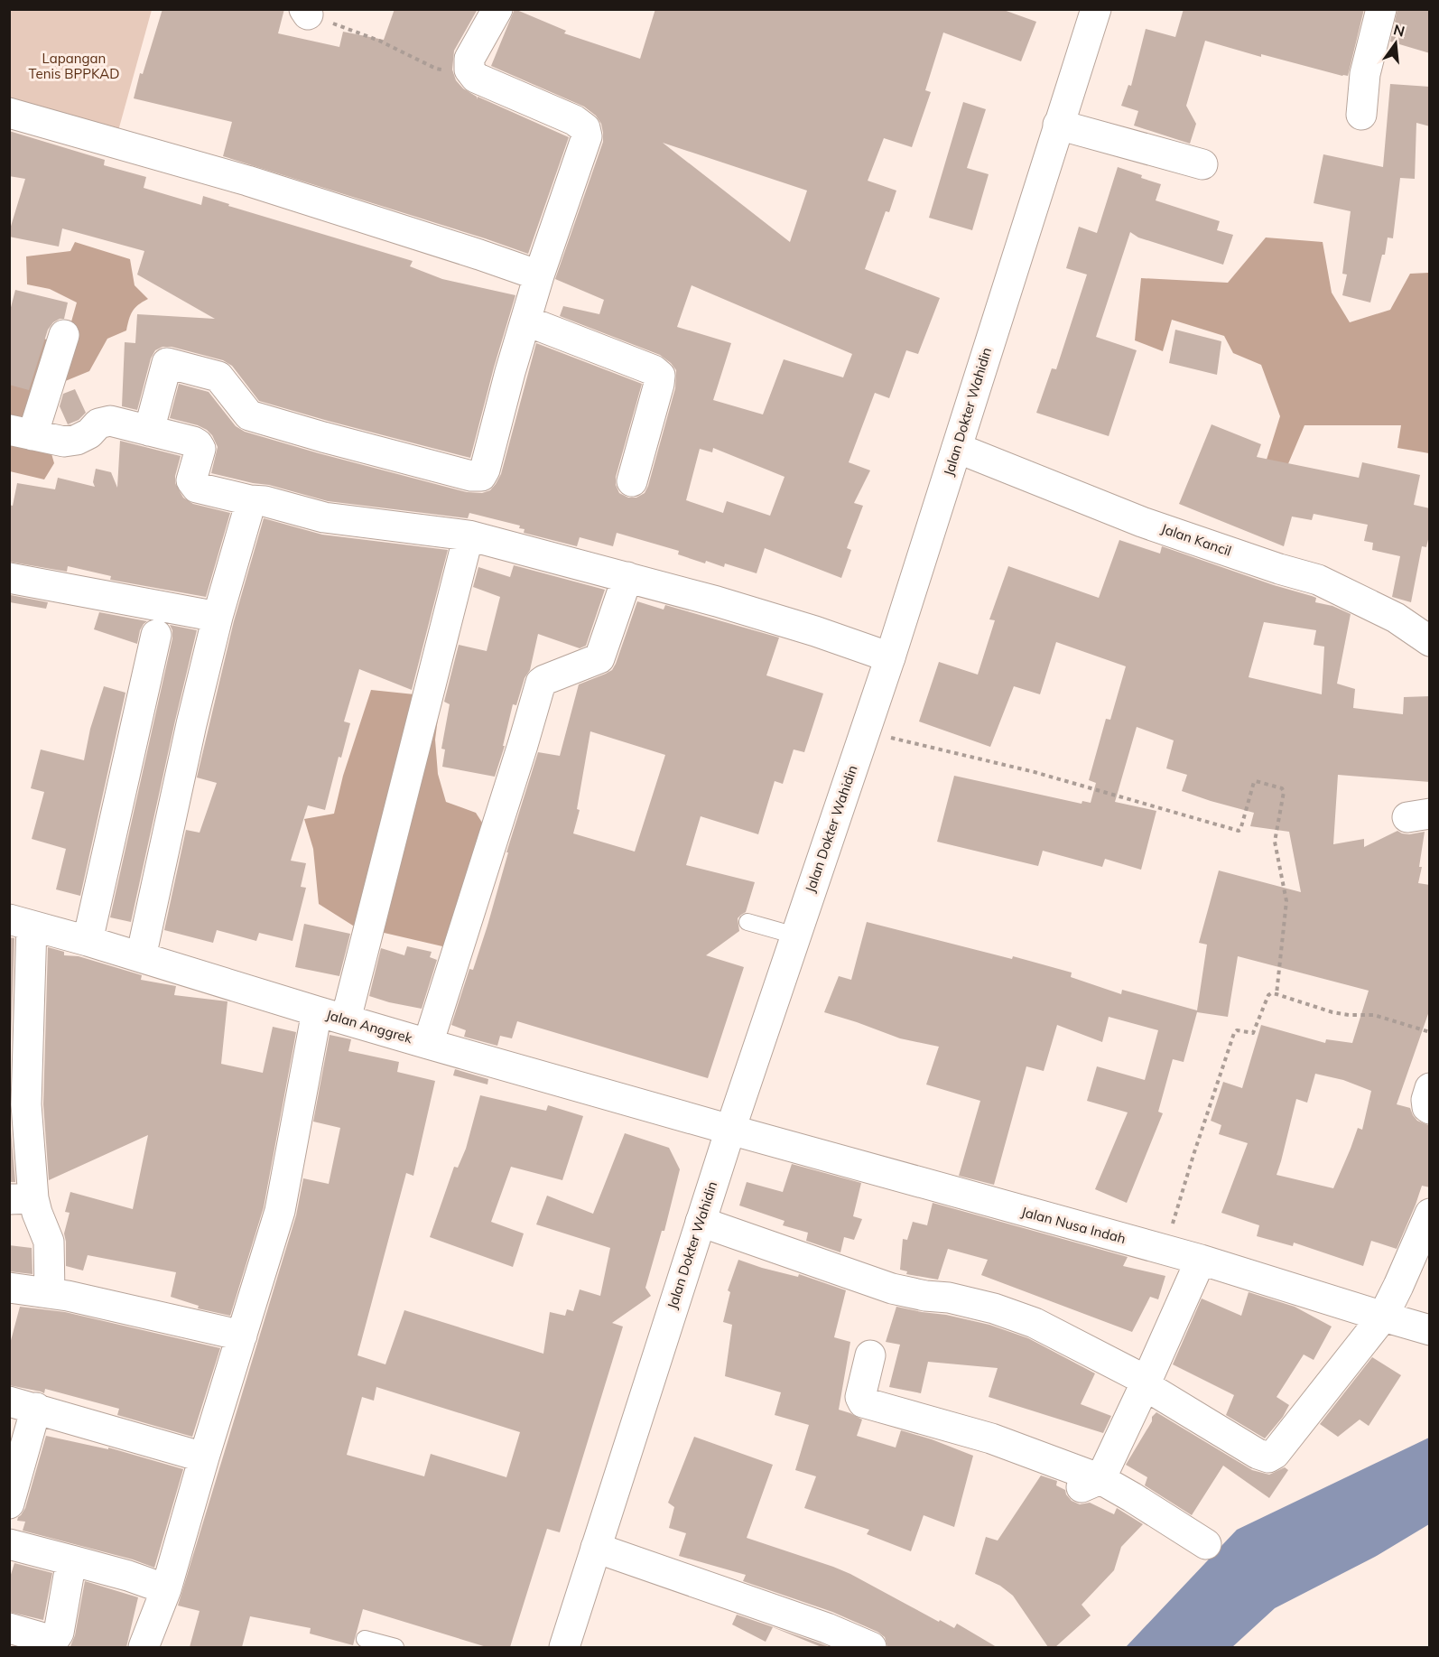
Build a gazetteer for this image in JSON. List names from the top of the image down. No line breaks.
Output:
{"streets":{"street":["Jalan Dokter Wahidin","Jalan Kancil","Jalan Anggrek","Jalan Nusa Indah"]},"crossings":[["Jalan Dokter Wahidin","Jalan Kancil"],["Jalan Dokter Wahidin","Jalan Anggrek"],["Jalan Dokter Wahidin","Jalan Nusa Indah"],["Jalan Anggrek","Jalan Nusa Indah"]],"parks":["Lapangan Tenis BPPKAD"],"north":"top"}
